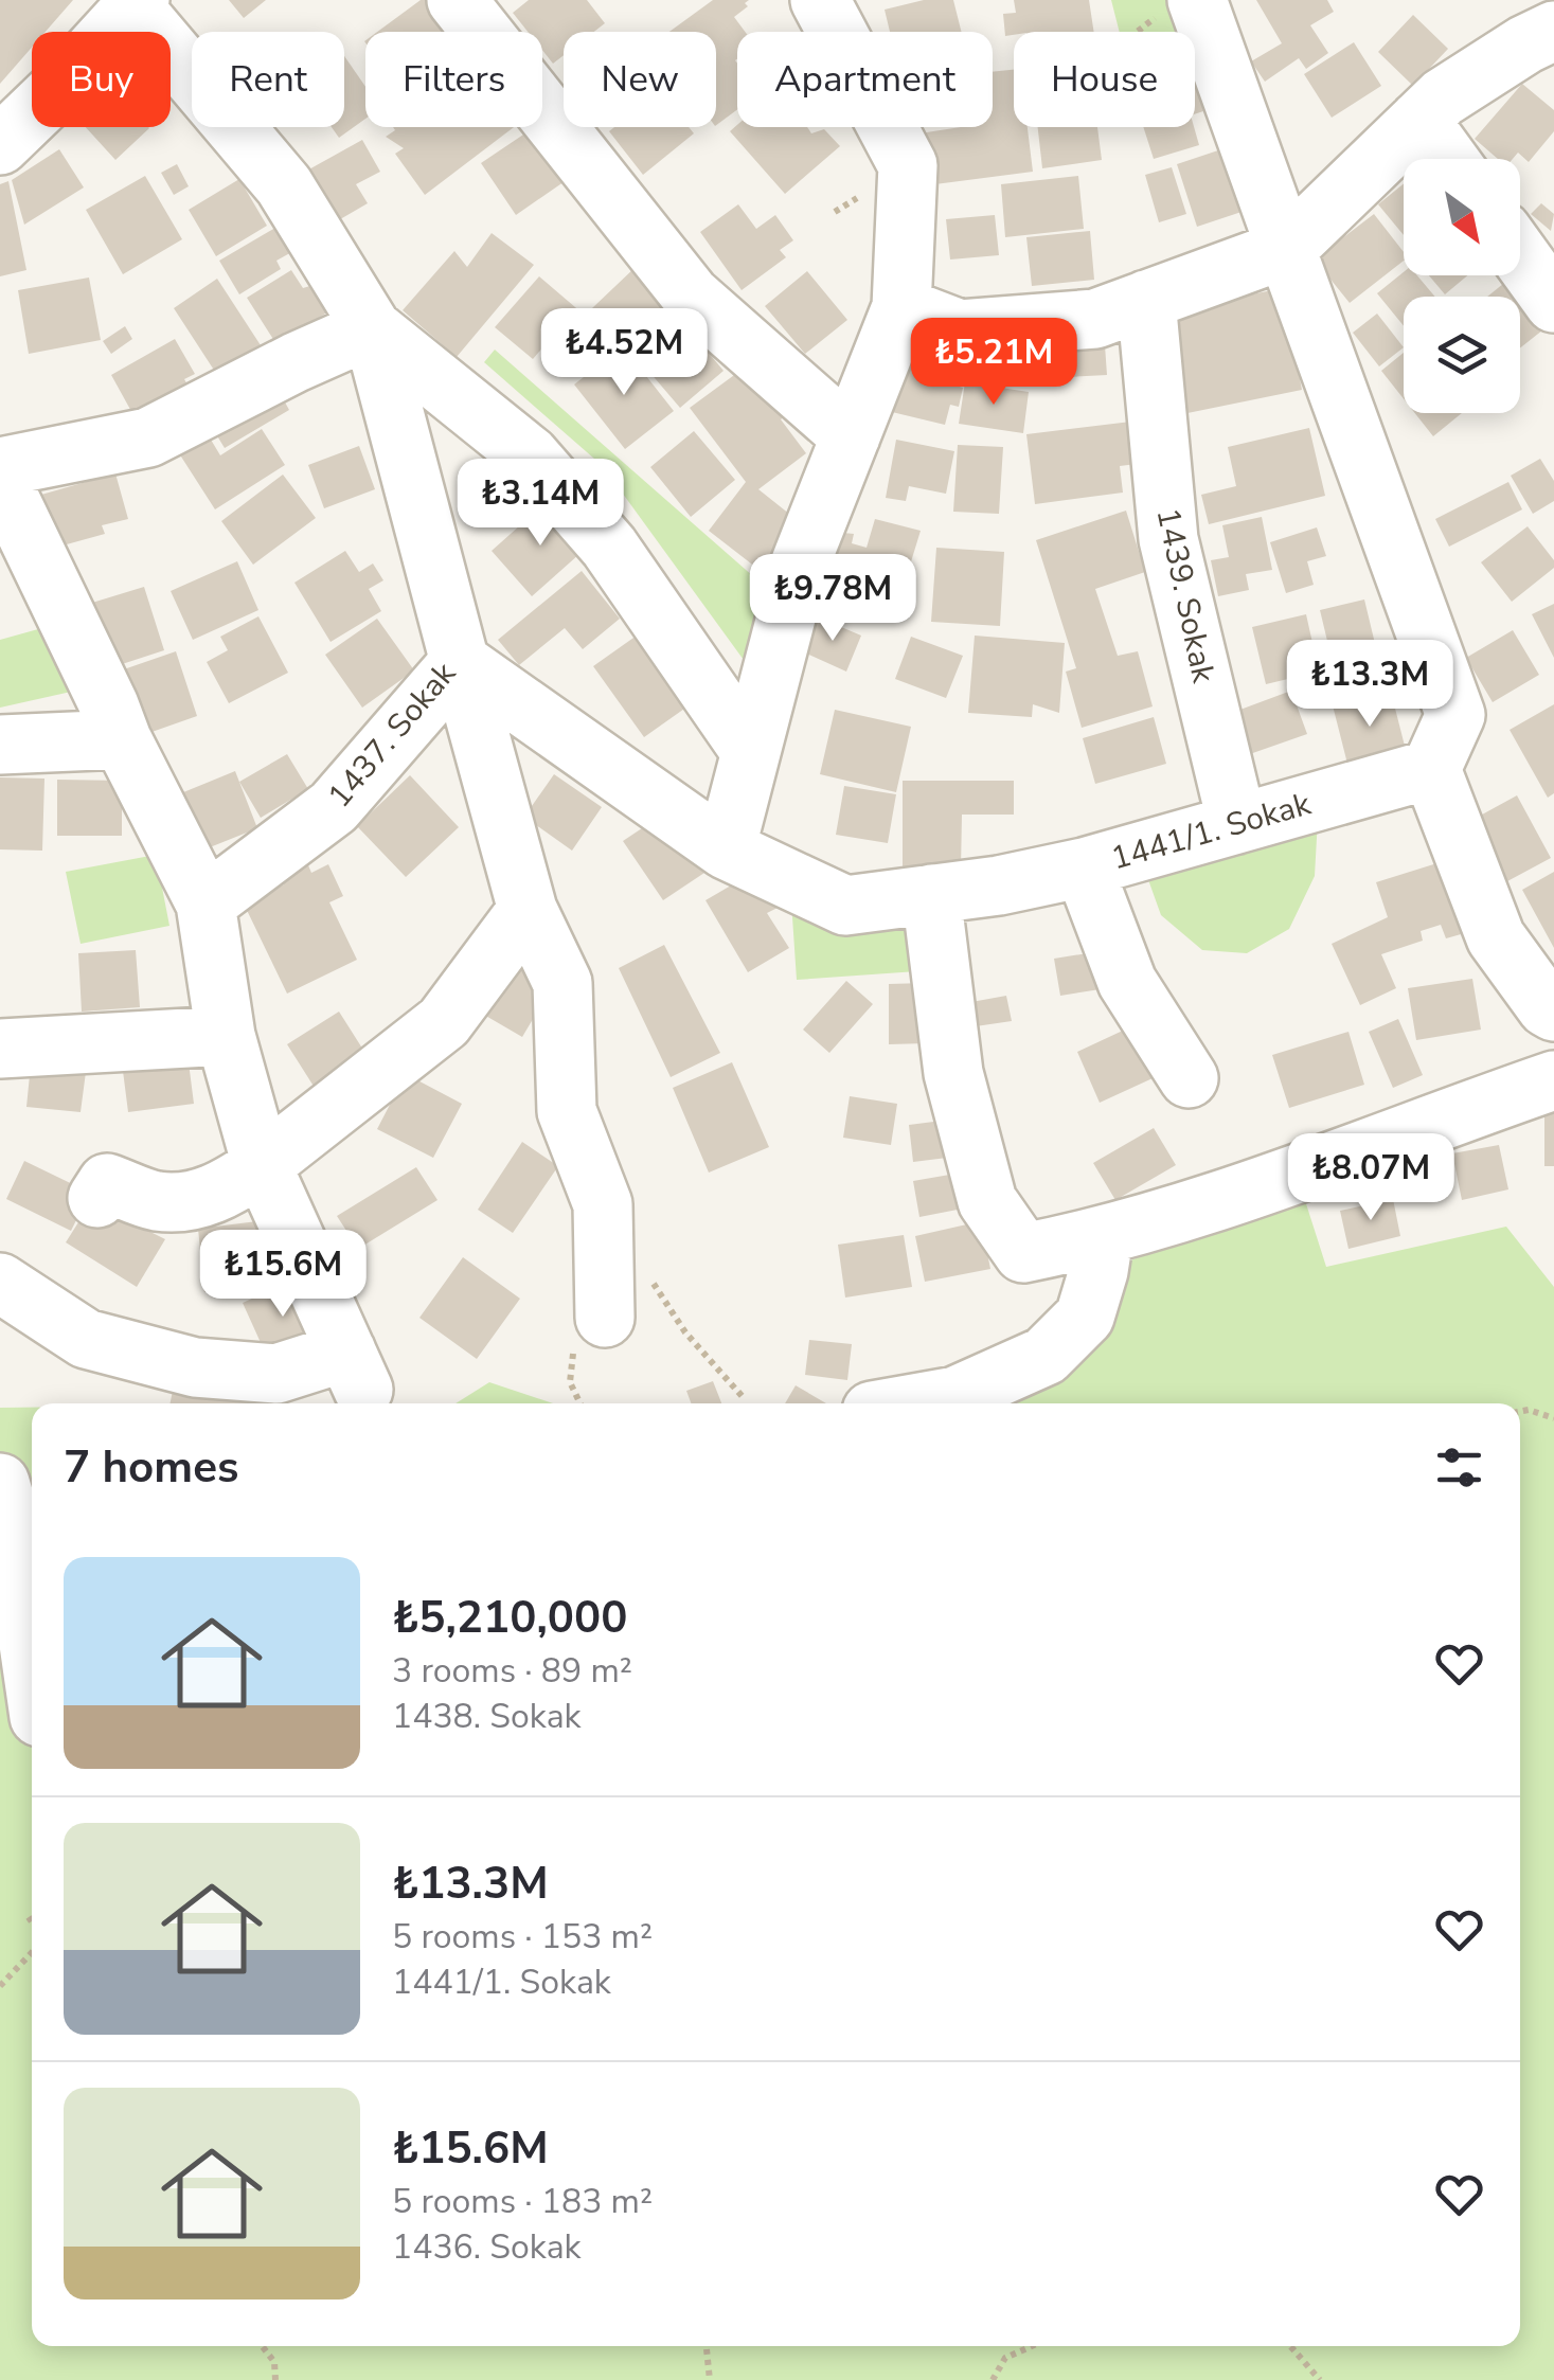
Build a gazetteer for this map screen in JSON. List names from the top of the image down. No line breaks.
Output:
{"streets":{"street":["1439. Sokak","1437. Sokak","1441/1. Sokak"]},"crossings":[["1439. Sokak","1441/1. Sokak"],["1437. Sokak","1441/1. Sokak"]],"north":"bottom right","page":{"chip":["Buy","Rent","Filters","New","Apartment","House"],"price":["₺4.52M","₺5.21M","₺3.14M","₺9.78M","₺13.3M","₺8.07M","₺15.6M"],"heading":"7 homes","list":[{"name":"₺5,210,000","note":"3 rooms · 89 m² · 1438. Sokak"},{"name":"₺13.3M","note":"5 rooms · 153 m² · 1441/1. Sokak"},{"name":"₺15.6M","note":"5 rooms · 183 m² · 1436. Sokak"}]}}
